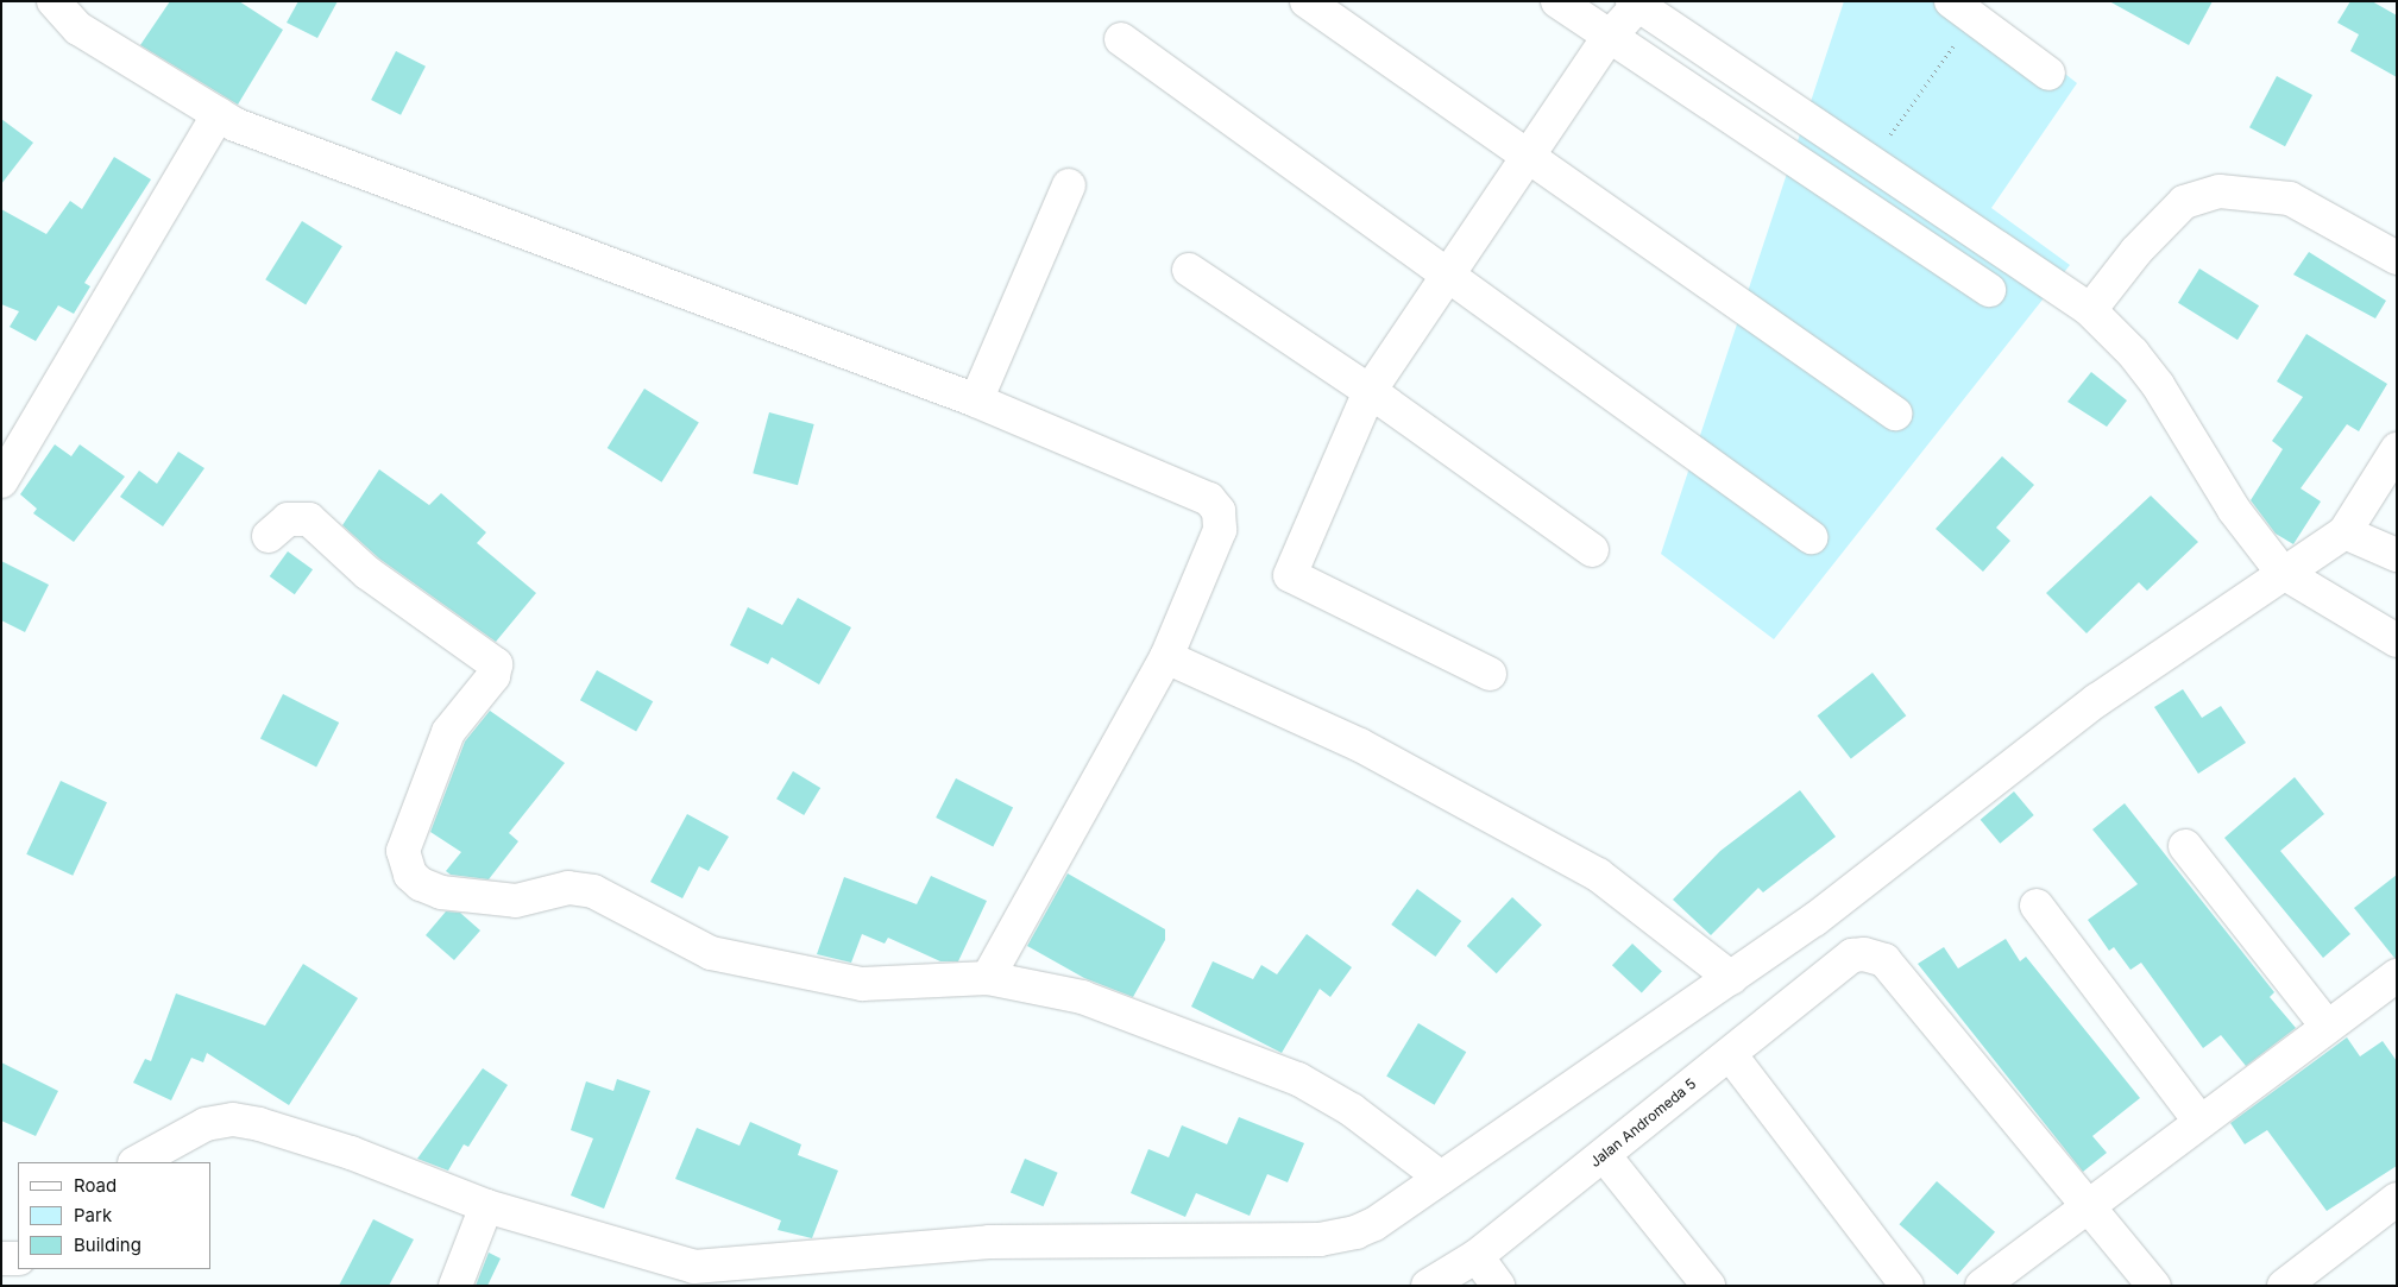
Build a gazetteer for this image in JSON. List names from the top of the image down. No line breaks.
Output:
{"streets":{"street":["Jalan Andromeda 5"]},"legend":["Road","Park","Building"]}
